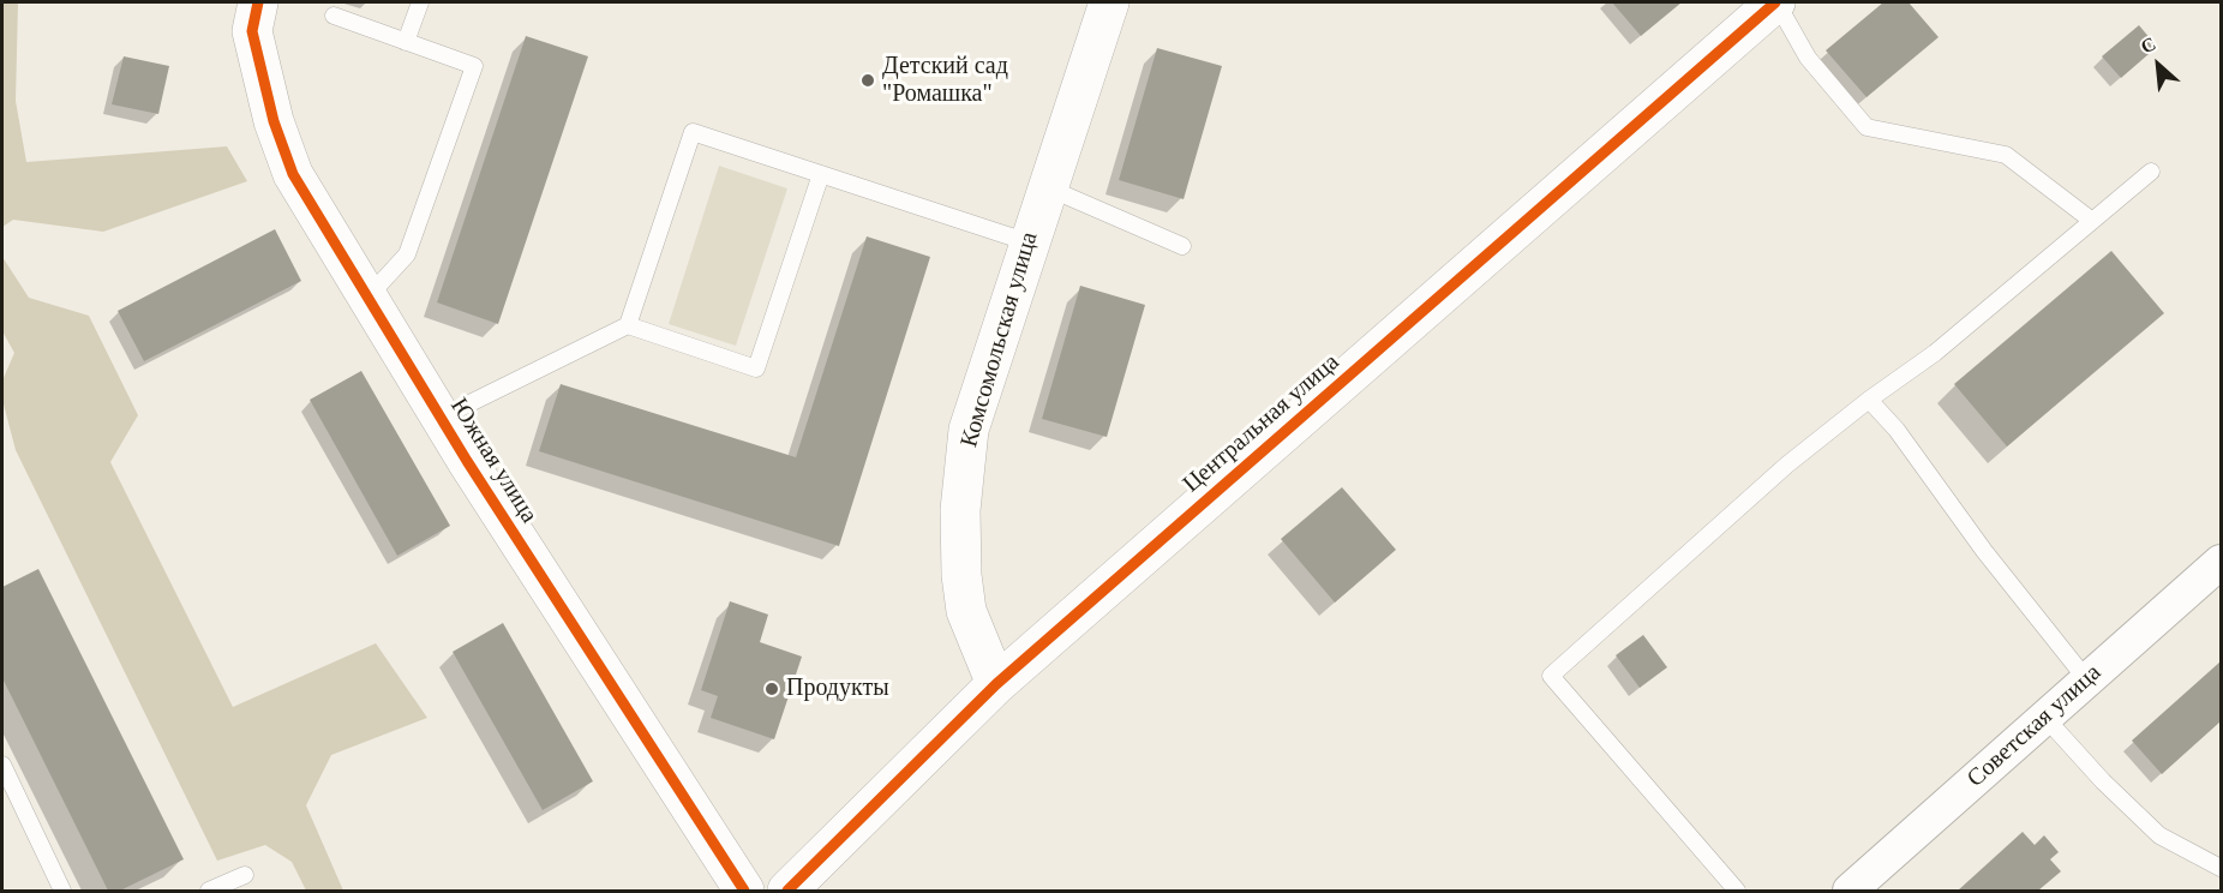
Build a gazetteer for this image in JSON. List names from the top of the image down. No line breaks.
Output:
{"streets":{"street":["Комсомольская улица","Центральная улица","Южная улица","Советская улица"]},"crossings":[["Комсомольская улица","Центральная улица"]],"places":["Детский сад \"Ромашка\"","Продукты"],"north":"top left"}
